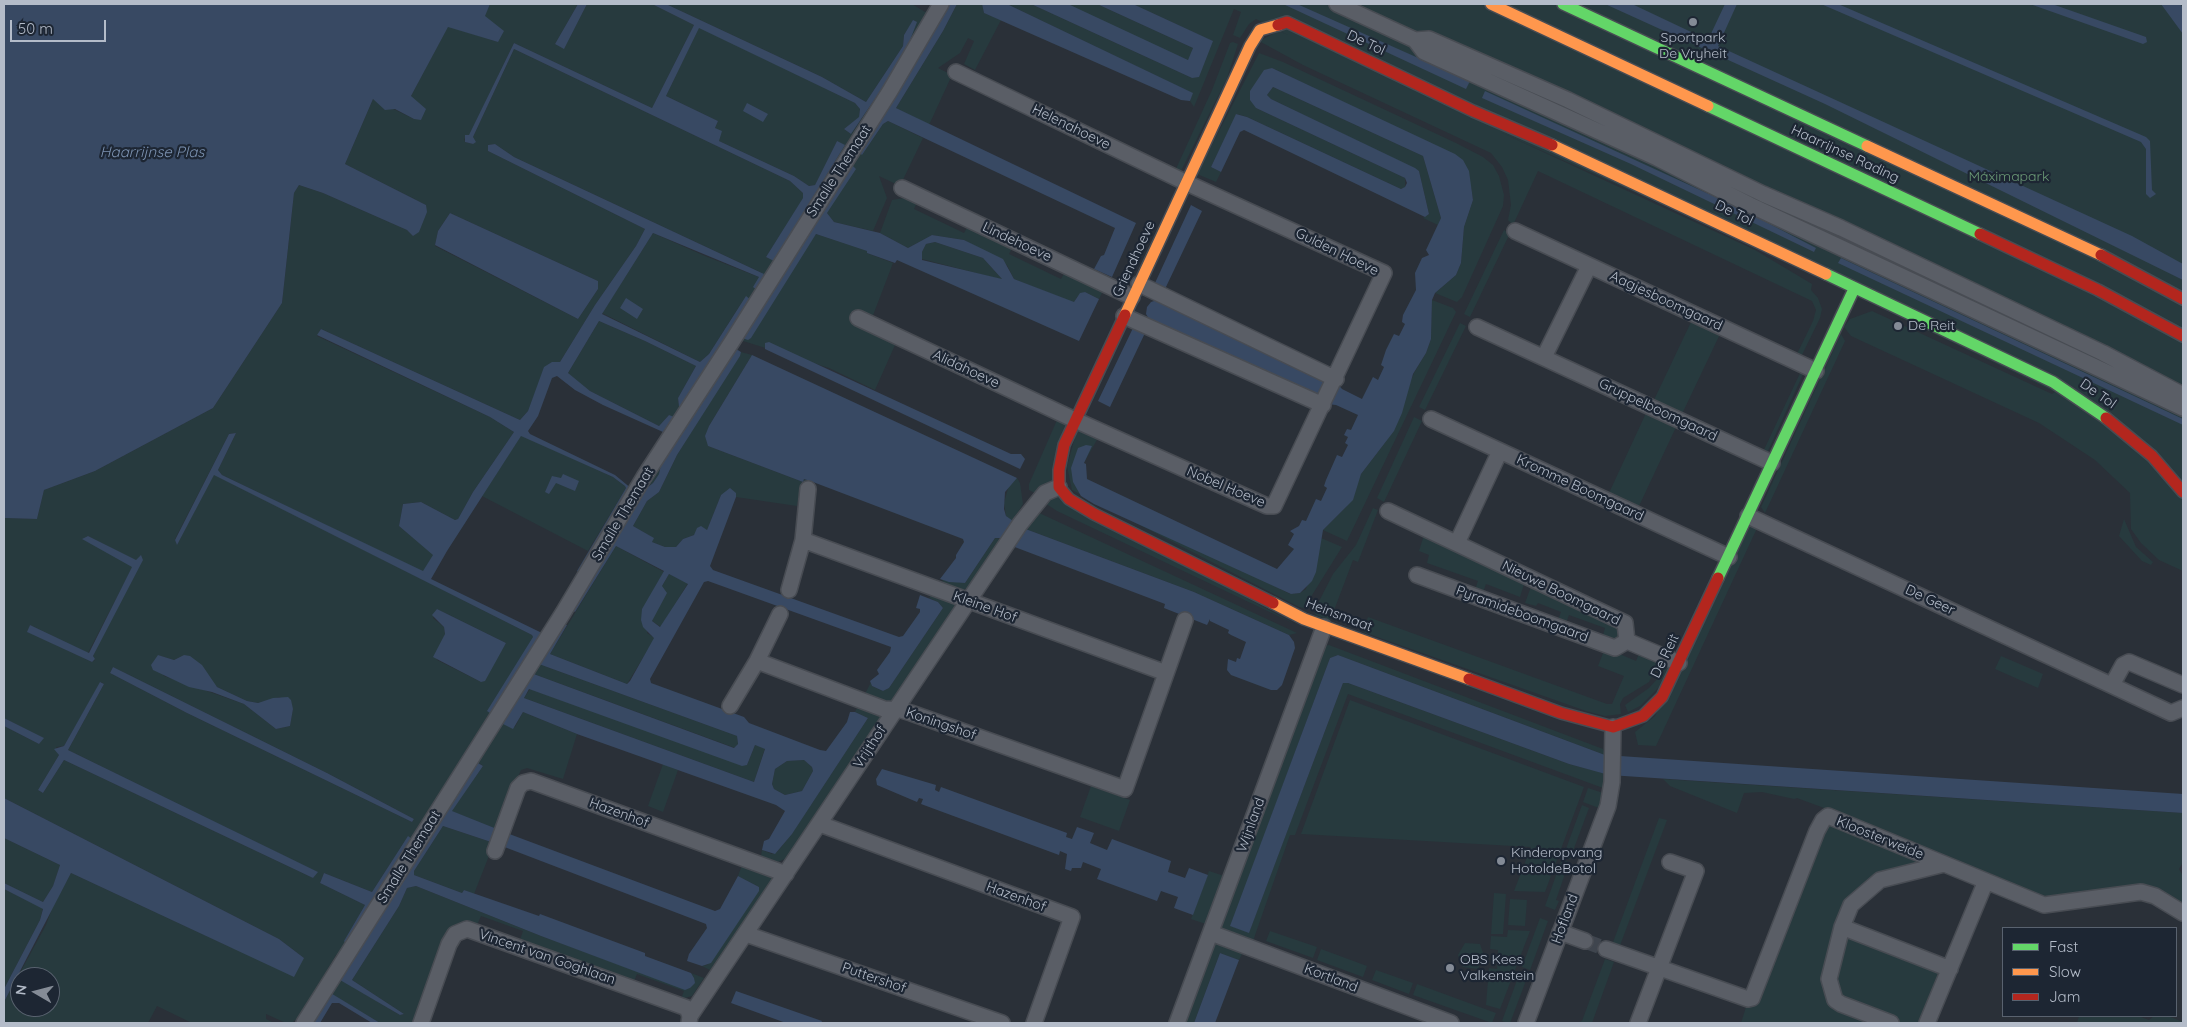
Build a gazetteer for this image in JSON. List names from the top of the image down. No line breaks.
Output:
{"streets":{"street":["De Tol","Helenahoeve","Haarrijnse Rading","Smalle Themaat","Lindehoeve","Gulden Hoeve","Griendhoeve","Aagjesboomgaard","Alidahoeve","Gruppelboomgaard","Nobel Hoeve","Kromme Boomgaard","Nieuwe Boomgaard","De Geer","Kleine Hof","Pyramideboomgaard","Heinsmaat","De Reit","Koningshof","Vrijthof","Hazenhof","Wijnland","Kloosterweide","Hofland","Vincent van Goghlaan","Puttershof","Kortland"]},"crossings":[["De Tol","Griendhoeve"],["De Tol","De Reit"],["Helenahoeve","Gulden Hoeve"],["Helenahoeve","Griendhoeve"],["Lindehoeve","Gulden Hoeve"],["Lindehoeve","Griendhoeve"],["Gulden Hoeve","Griendhoeve"],["Gulden Hoeve","Nobel Hoeve"],["Griendhoeve","Alidahoeve"],["Griendhoeve","Nobel Hoeve"],["Griendhoeve","Heinsmaat"],["Griendhoeve","Vrijthof"],["Aagjesboomgaard","De Reit"],["Alidahoeve","Nobel Hoeve"],["Gruppelboomgaard","De Reit"],["Kromme Boomgaard","De Reit"],["Nieuwe Boomgaard","Pyramideboomgaard"],["Nieuwe Boomgaard","De Reit"],["De Geer","De Reit"],["Kleine Hof","Koningshof"],["Kleine Hof","Vrijthof"],["Heinsmaat","De Reit"],["Heinsmaat","Vrijthof"],["Heinsmaat","Wijnland"],["Heinsmaat","Hofland"],["De Reit","Hofland"],["Koningshof","Vrijthof"],["Vrijthof","Hazenhof"],["Vrijthof","Vincent van Goghlaan"],["Vrijthof","Puttershof"],["Wijnland","Kortland"]],"water":["Haarrijnse Plas"],"parks":["Máximapark"],"places":["Sportpark De Vryheit","De Reit","Kinderopvang HotoldeBotol","OBS Kees Valkenstein"],"legend":["Fast","Slow","Jam"],"scale_bar":"50 m","north":"left"}
